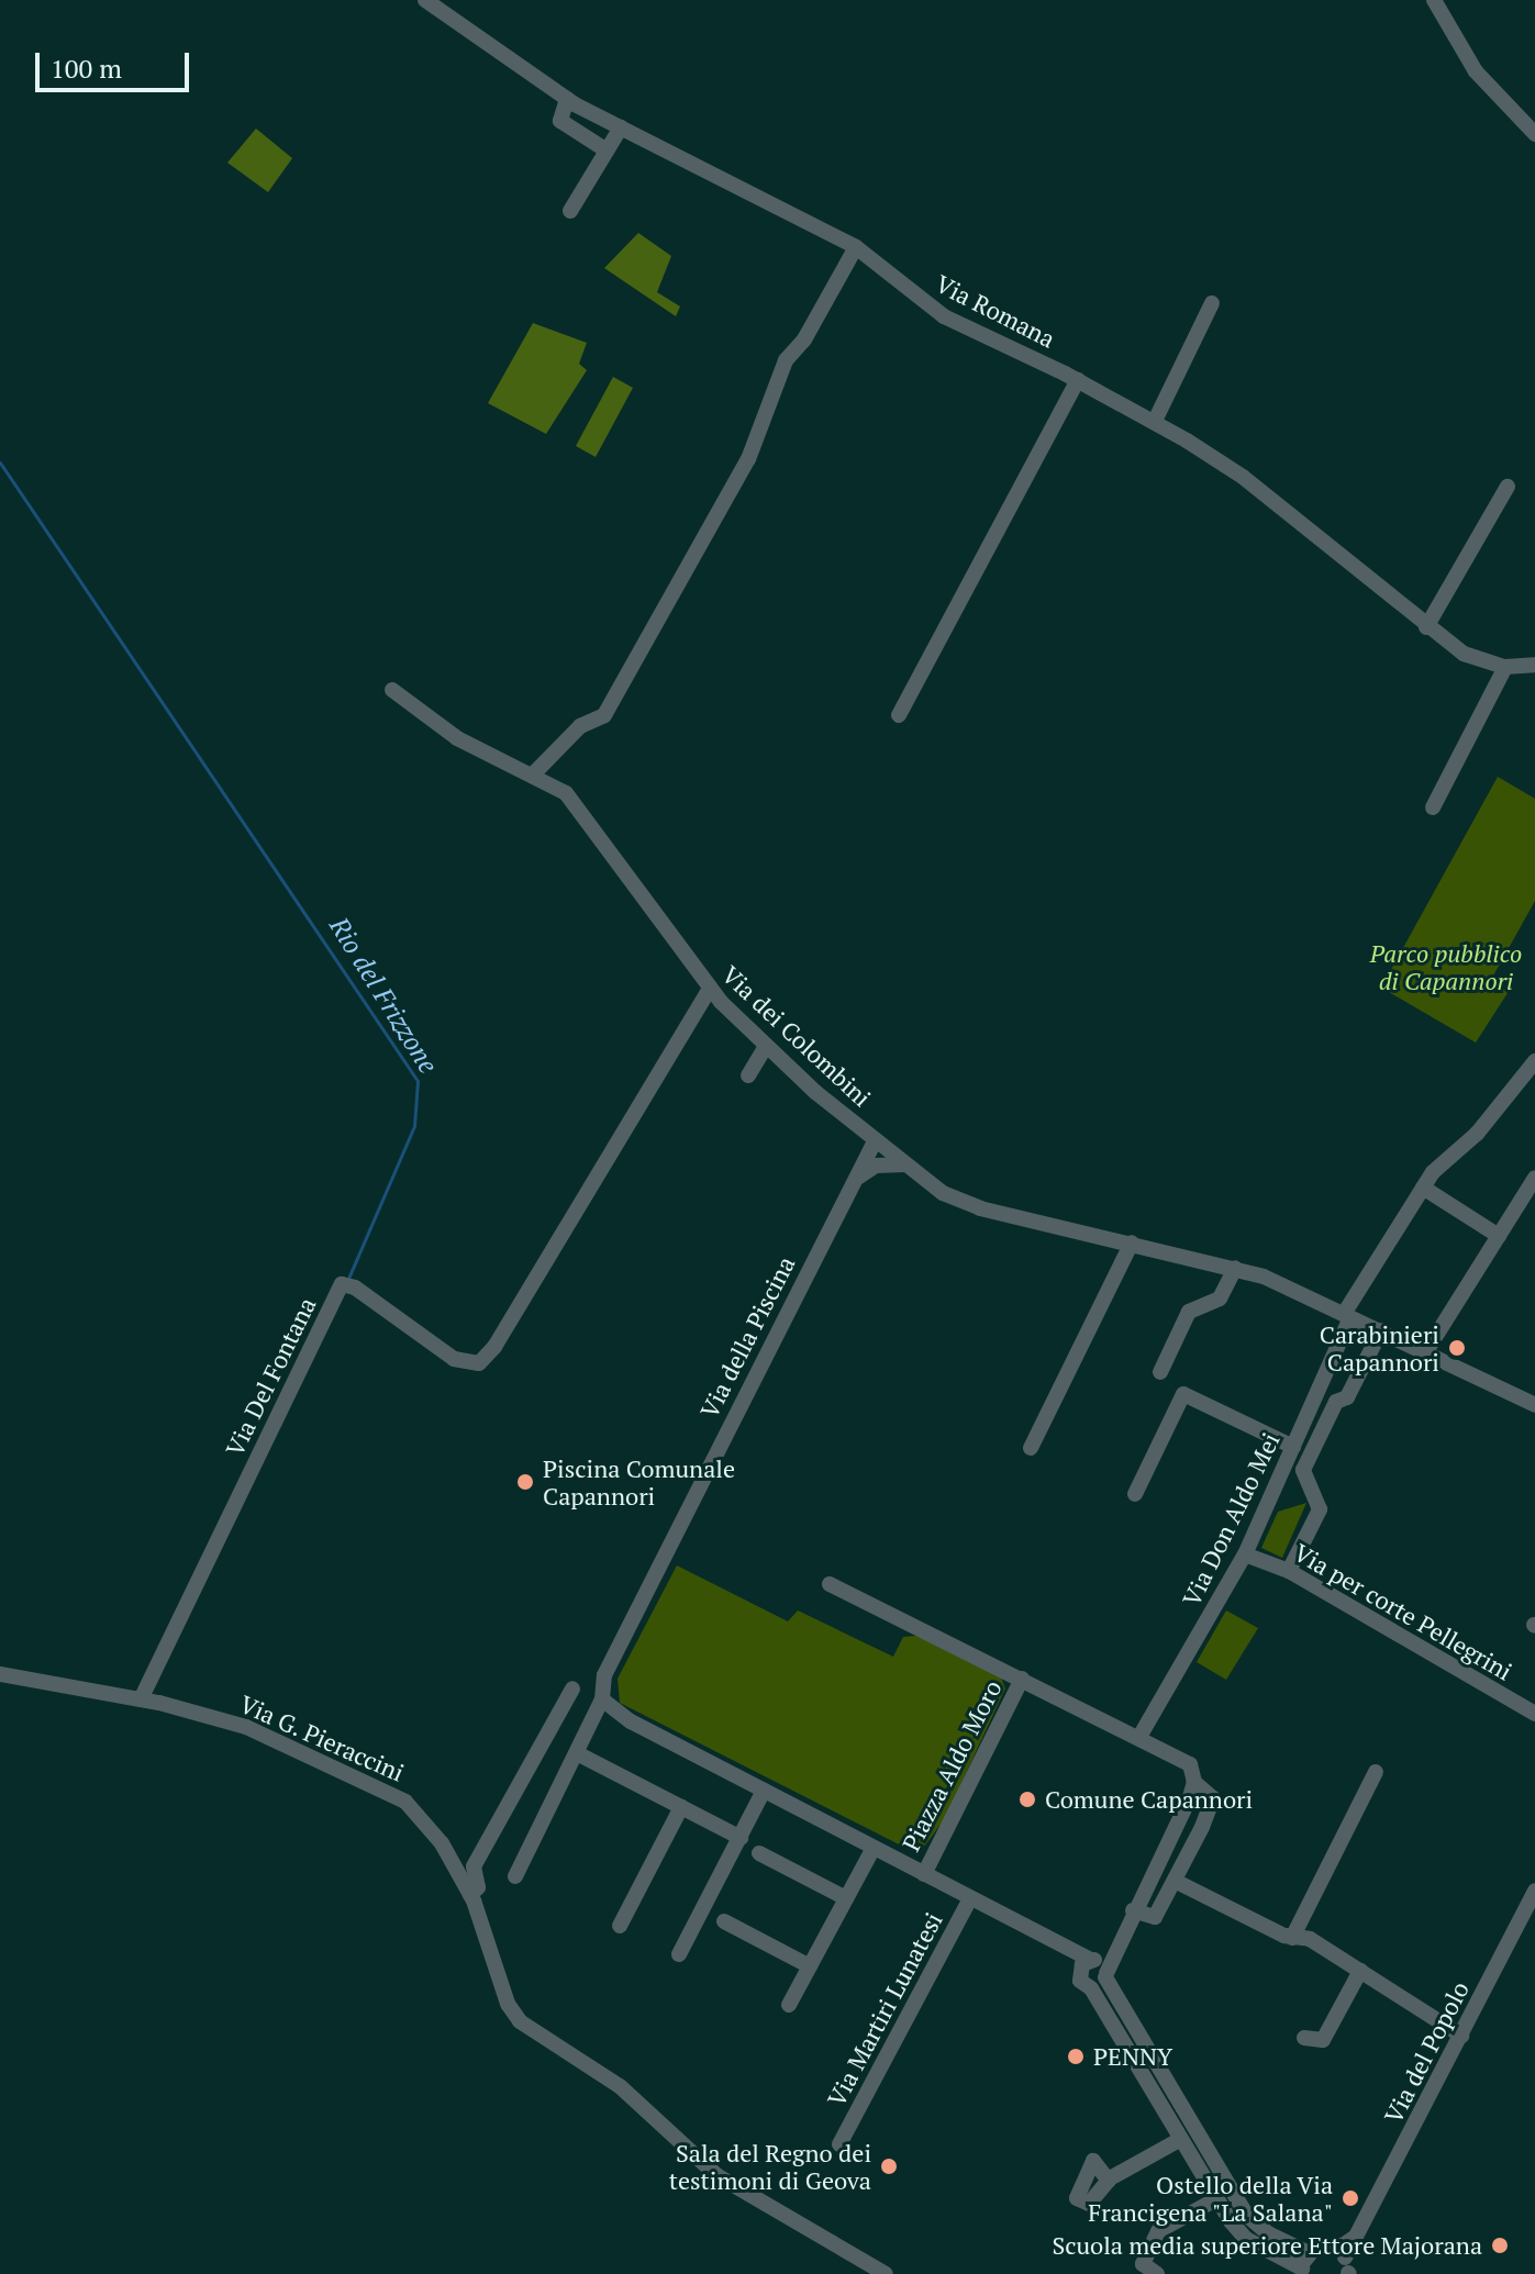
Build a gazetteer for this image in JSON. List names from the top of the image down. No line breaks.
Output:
{"streets":{"street":["Via Romana","Via dei Colombini","Via della Piscina","Via Del Fontana","Via Don Aldo Mei","Via per corte Pellegrini","Via G. Pieraccini","Piazza Aldo Moro","Via Martiri Lunatesi","Via del Popolo"]},"crossings":[["Via dei Colombini","Via della Piscina"],["Via dei Colombini","Via Del Fontana"],["Via dei Colombini","Via Don Aldo Mei"],["Via della Piscina","Via Martiri Lunatesi"],["Via Del Fontana","Via G. Pieraccini"],["Via Don Aldo Mei","Via per corte Pellegrini"],["Via Don Aldo Mei","Piazza Aldo Moro"],["Piazza Aldo Moro","Via Martiri Lunatesi"]],"water":["Rio del Frizzone"],"parks":["Parco pubblico di Capannori"],"places":["Carabinieri Capannori","Piscina Comunale Capannori","Comune Capannori","PENNY","Sala del Regno dei testimoni di Geova","Ostello della Via Francigena \"La Salana\"","Scuola media superiore Ettore Majorana"],"scale_bar":"100 m"}
